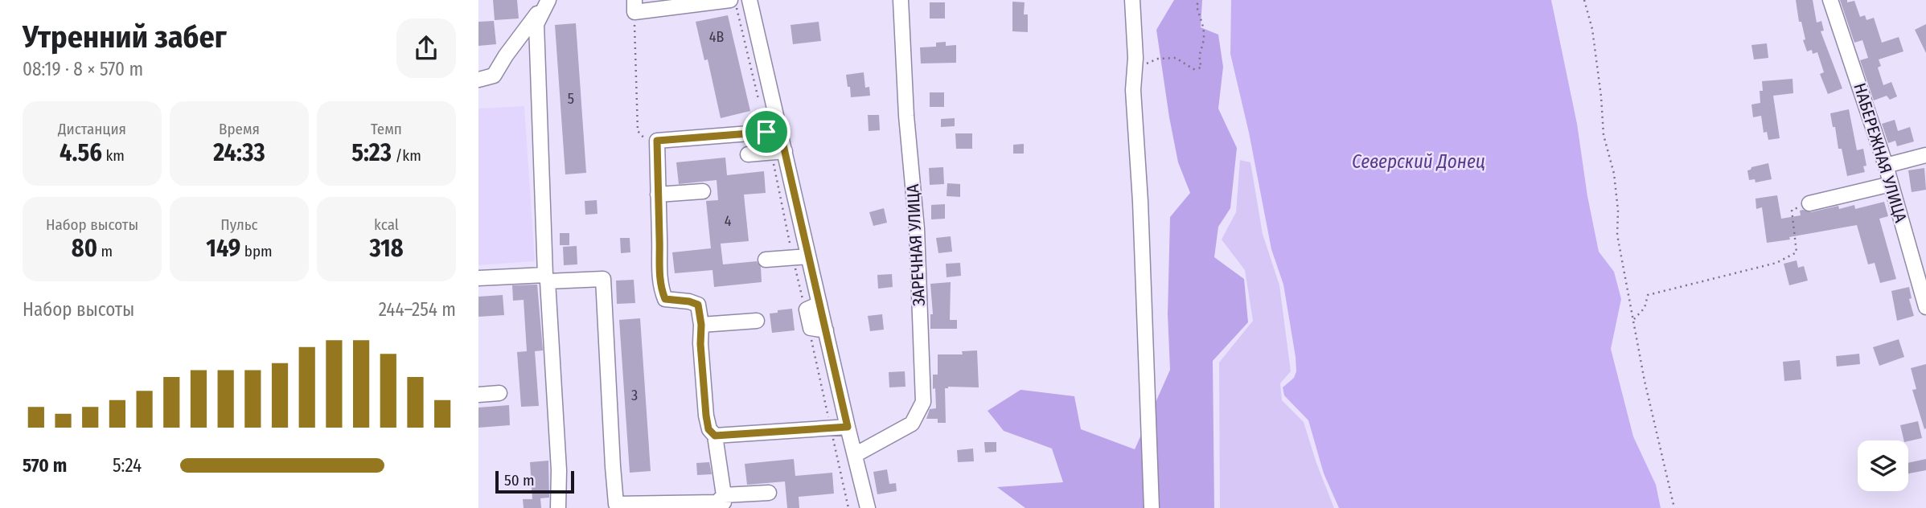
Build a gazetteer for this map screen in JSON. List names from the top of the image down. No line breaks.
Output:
{"streets":{"street":["НАБЕРЕЖНАЯ УЛИЦА","ЗАРЕЧНАЯ УЛИЦА"]},"water":["Северский Донец"],"house_numbers":["4В","5","4","3"],"scale_bar":"50 m","page":{"heading":["Утренний забег","08:19 · 8 × 570 m"],"stats":[["Дистанция","4.56 km"],["Время","24:33"],["Темп","5:23 /km"],["Набор высоты","80 m"],["Пульс","149 bpm"],["kcal","318"]],"chart":["Набор высоты","244–254 m"],"list":[{"name":"570 m","note":"5:24"}],"scale":"50 m"}}
